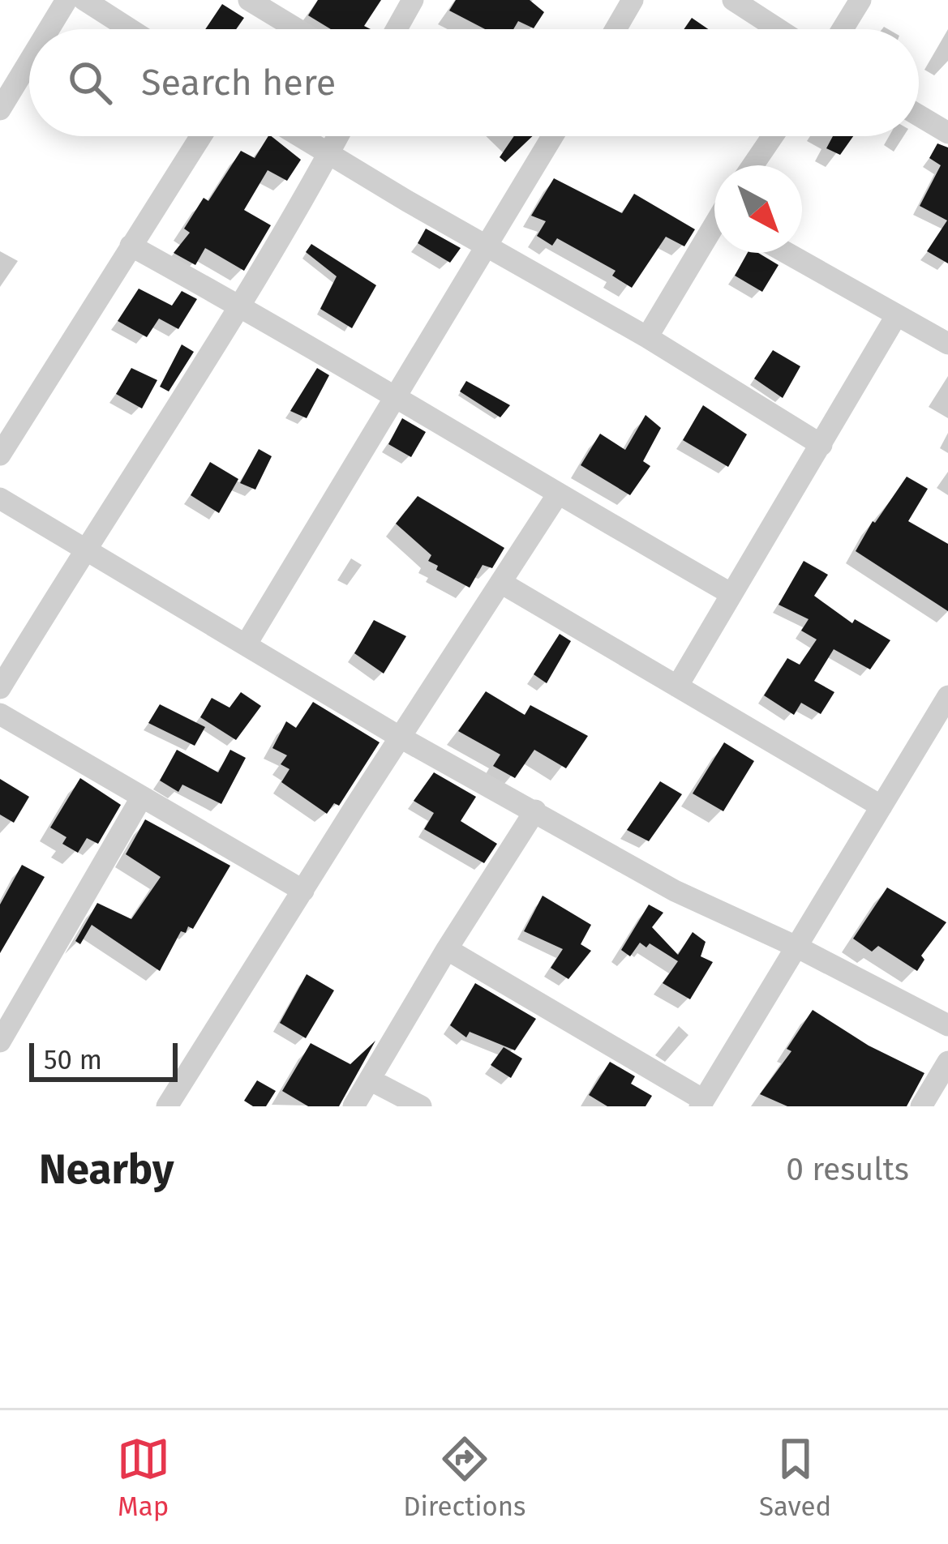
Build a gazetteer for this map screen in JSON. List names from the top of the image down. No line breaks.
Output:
{"scale_bar":"50 m","north":"bottom right","page":{"search":"Search here","scale":"50 m","heading":["Nearby","0 results"],"nav":["Map","Directions","Saved"]}}
